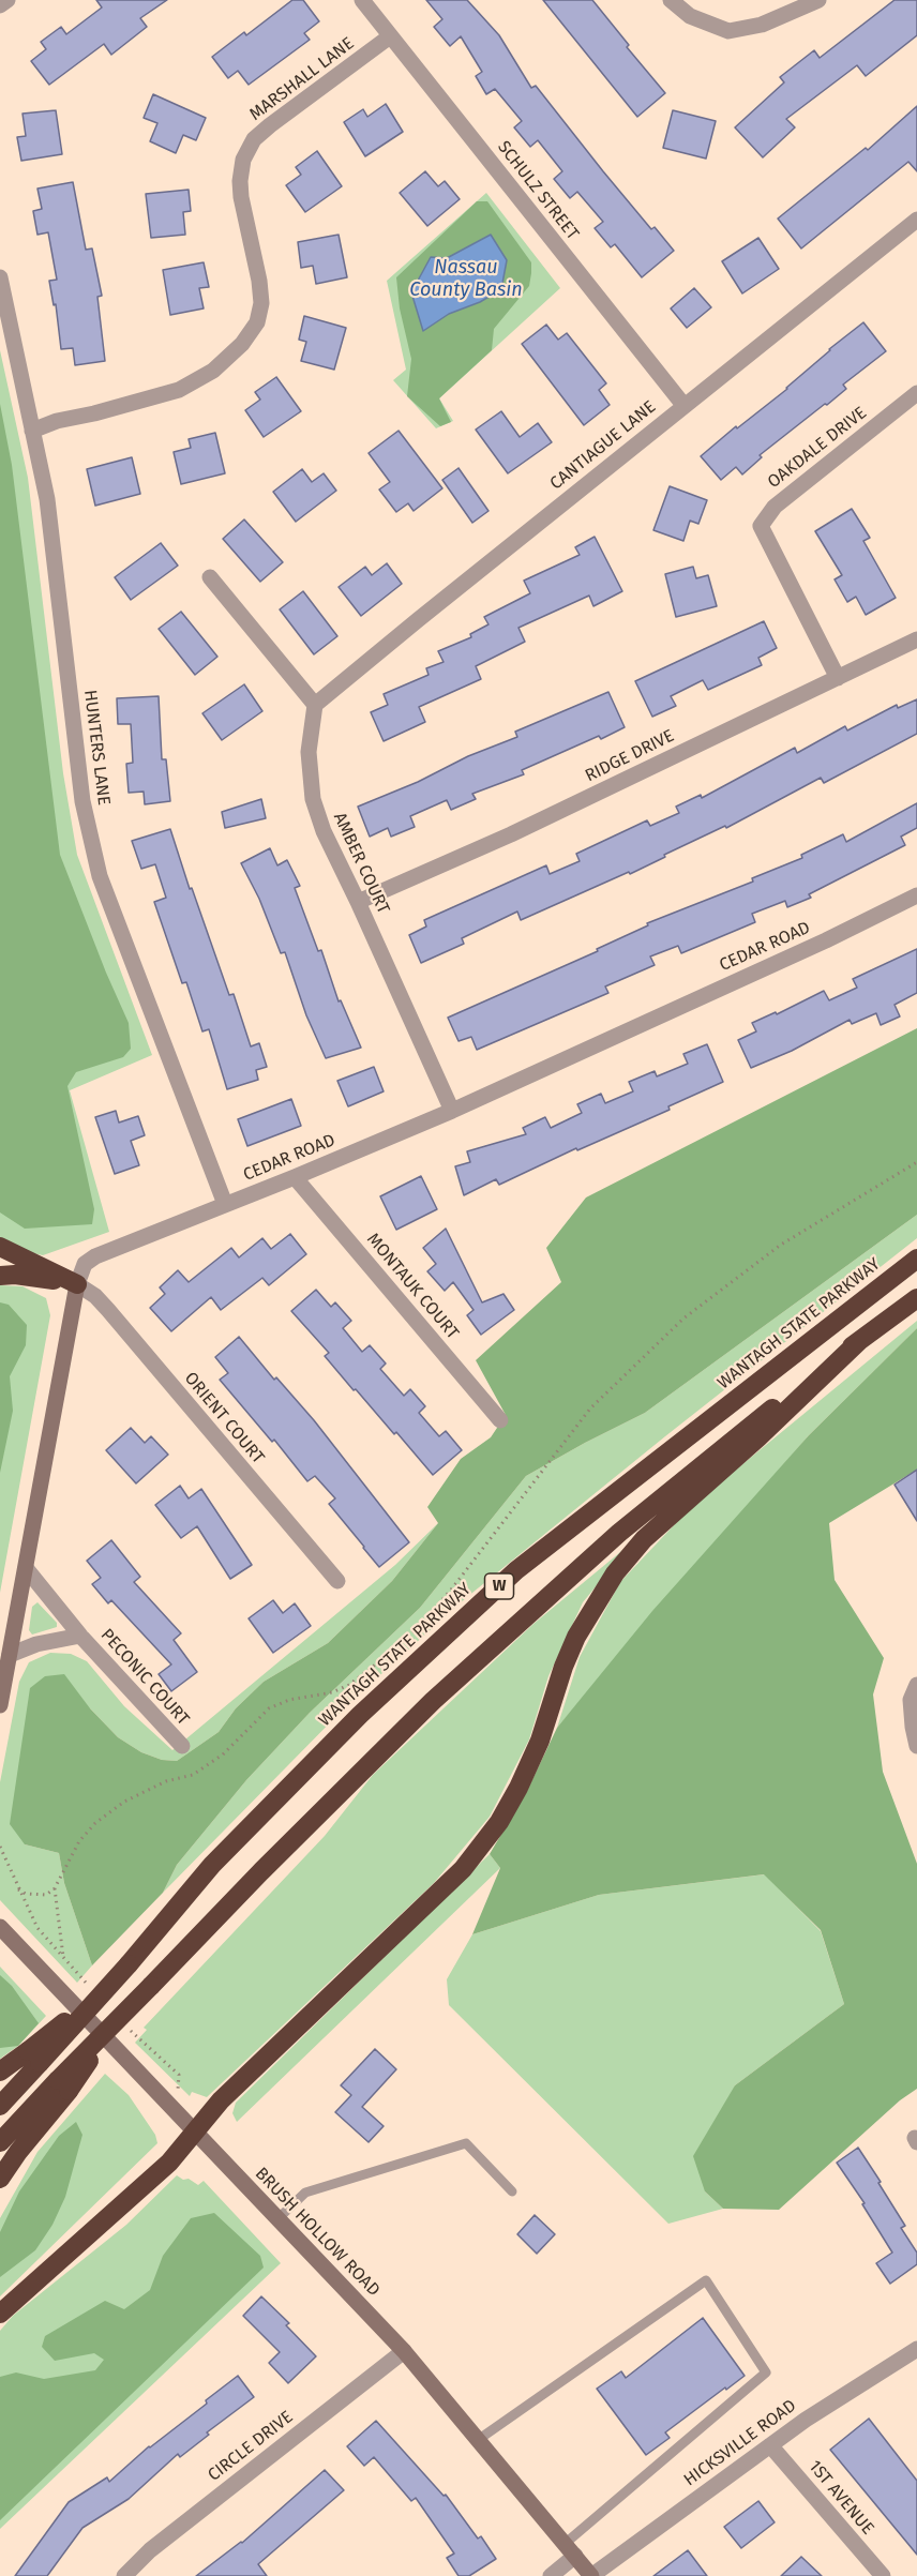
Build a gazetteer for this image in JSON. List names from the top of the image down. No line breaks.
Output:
{"streets":{"highway":["WANTAGH STATE PARKWAY","W"],"main road":["CEDAR ROAD","BRUSH HOLLOW ROAD"],"street":["MARSHALL LANE","SCHULZ STREET","CANTIAGUE LANE","OAKDALE DRIVE","HUNTERS LANE","RIDGE DRIVE","AMBER COURT","MONTAUK COURT","ORIENT COURT","PECONIC COURT","HICKSVILLE ROAD","CIRCLE DRIVE","1ST AVENUE"]},"crossings":[["MARSHALL LANE","SCHULZ STREET"],["MARSHALL LANE","HUNTERS LANE"],["SCHULZ STREET","CANTIAGUE LANE"],["CANTIAGUE LANE","AMBER COURT"],["OAKDALE DRIVE","RIDGE DRIVE"],["HUNTERS LANE","CEDAR ROAD"],["RIDGE DRIVE","AMBER COURT"],["AMBER COURT","CEDAR ROAD"],["CEDAR ROAD","MONTAUK COURT"],["CEDAR ROAD","ORIENT COURT"],["CEDAR ROAD","PECONIC COURT"],["BRUSH HOLLOW ROAD","HICKSVILLE ROAD"],["BRUSH HOLLOW ROAD","CIRCLE DRIVE"],["HICKSVILLE ROAD","1ST AVENUE"]],"water":["Nassau County Basin"]}
